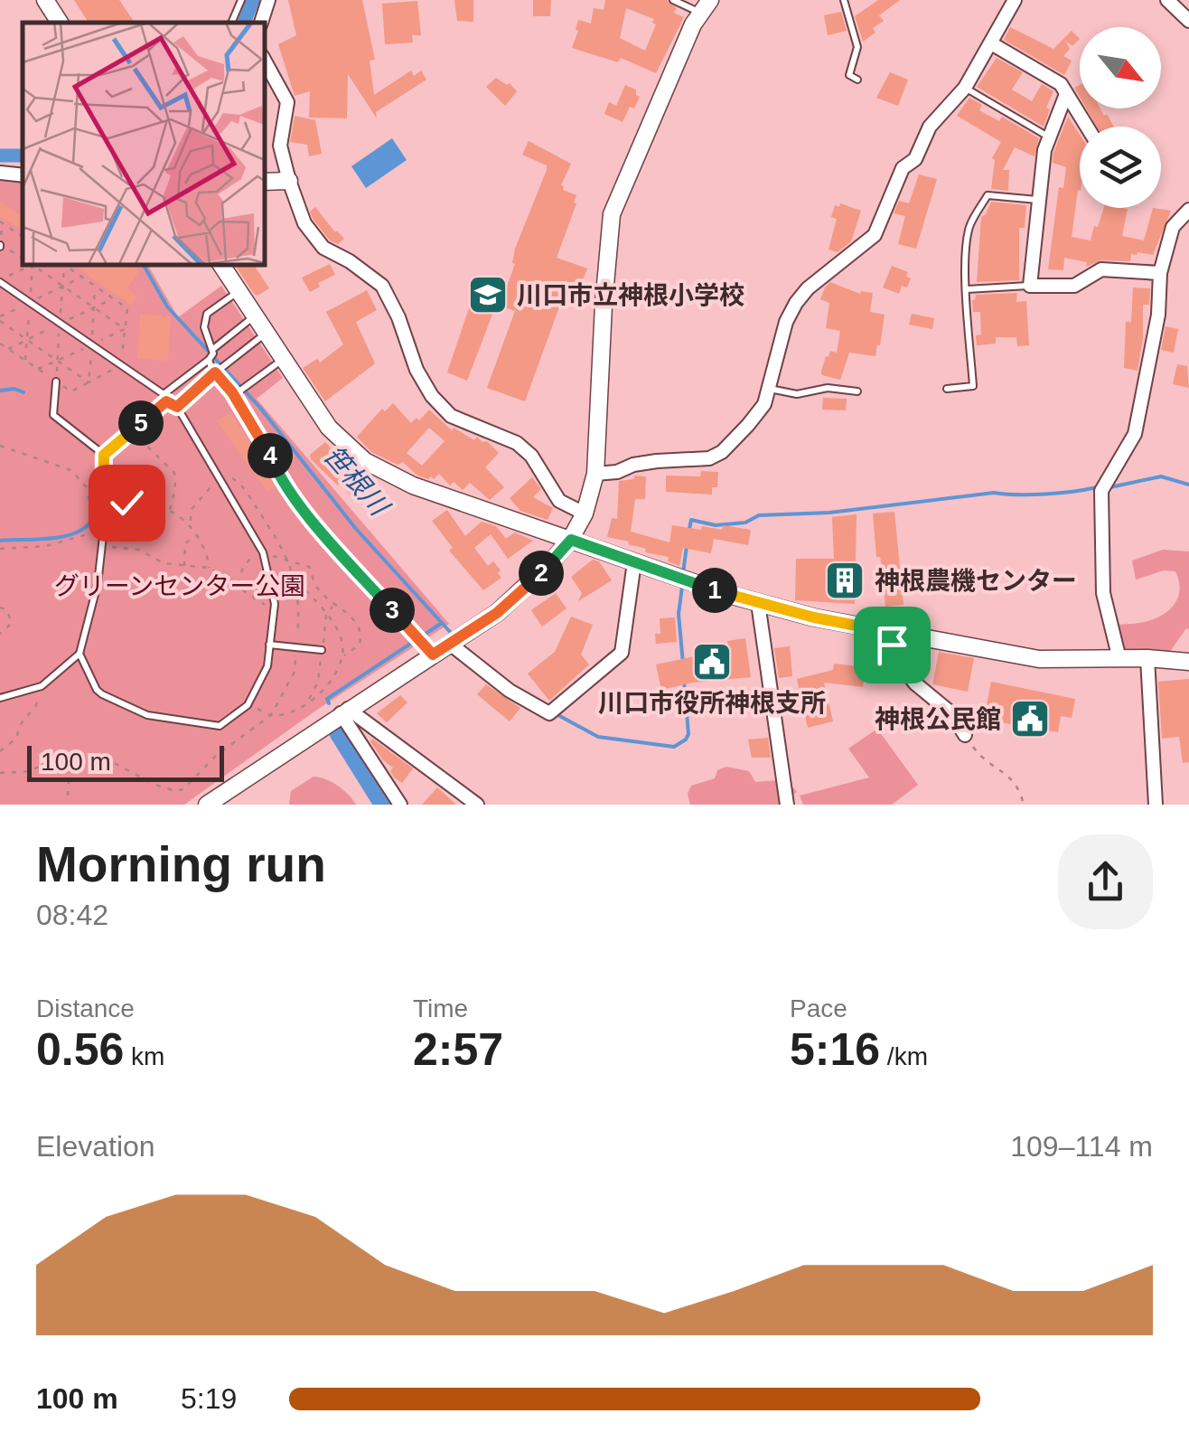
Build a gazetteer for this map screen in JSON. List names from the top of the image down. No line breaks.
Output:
{"water":["笹根川"],"parks":["グリーンセンター公園"],"places":{"school or university":["川口市立神根小学校"],"building":["神根農機センター"],"public building":["川口市役所神根支所","神根公民館"]},"scale_bar":"100 m","north":"bottom right","page":{"pins":["5","4","2","1","3"],"scale":"100 m","heading":["Morning run","08:42"],"stats":[["Distance","0.56 km"],["Time","2:57"],["Pace","5:16 /km"]],"chart":["Elevation","109–114 m"],"list":[{"name":"100 m","note":"5:19"}]}}
